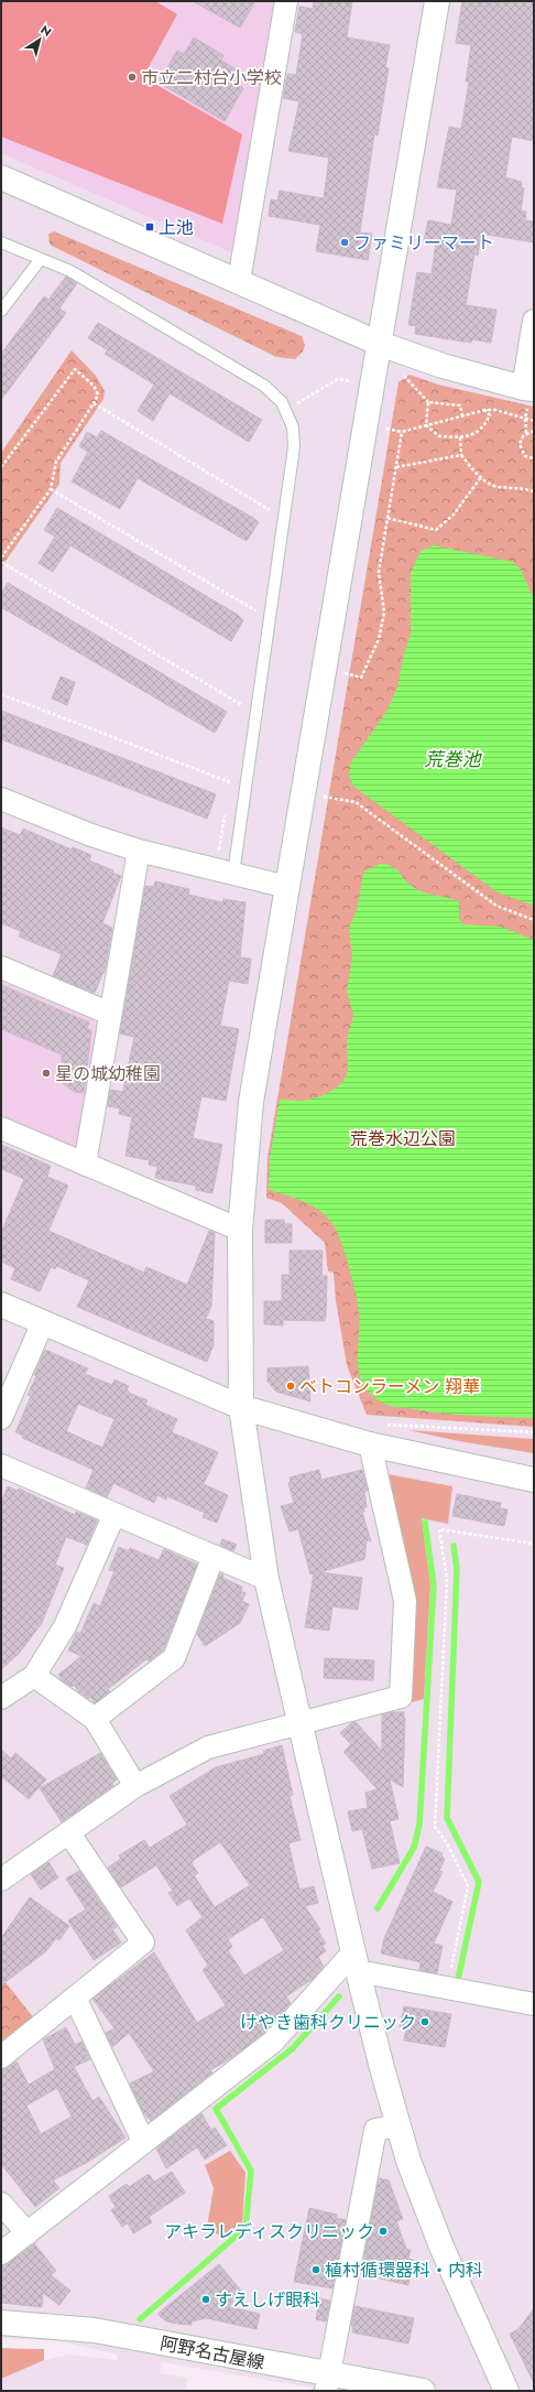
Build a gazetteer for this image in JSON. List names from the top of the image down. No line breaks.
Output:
{"streets":{"street":["阿野名古屋線"]},"water":["荒巻池"],"parks":["荒巻水辺公園"],"places":{"other":["市立二村台小学校","ファミリーマート","星の城幼稚園","ベトコンラーメン 翔華","けやき歯科クリニック","アキラレディスクリニック","植村循環器科・内科","すえしげ眼科"],"transit":["上池"]},"north":"top right"}
